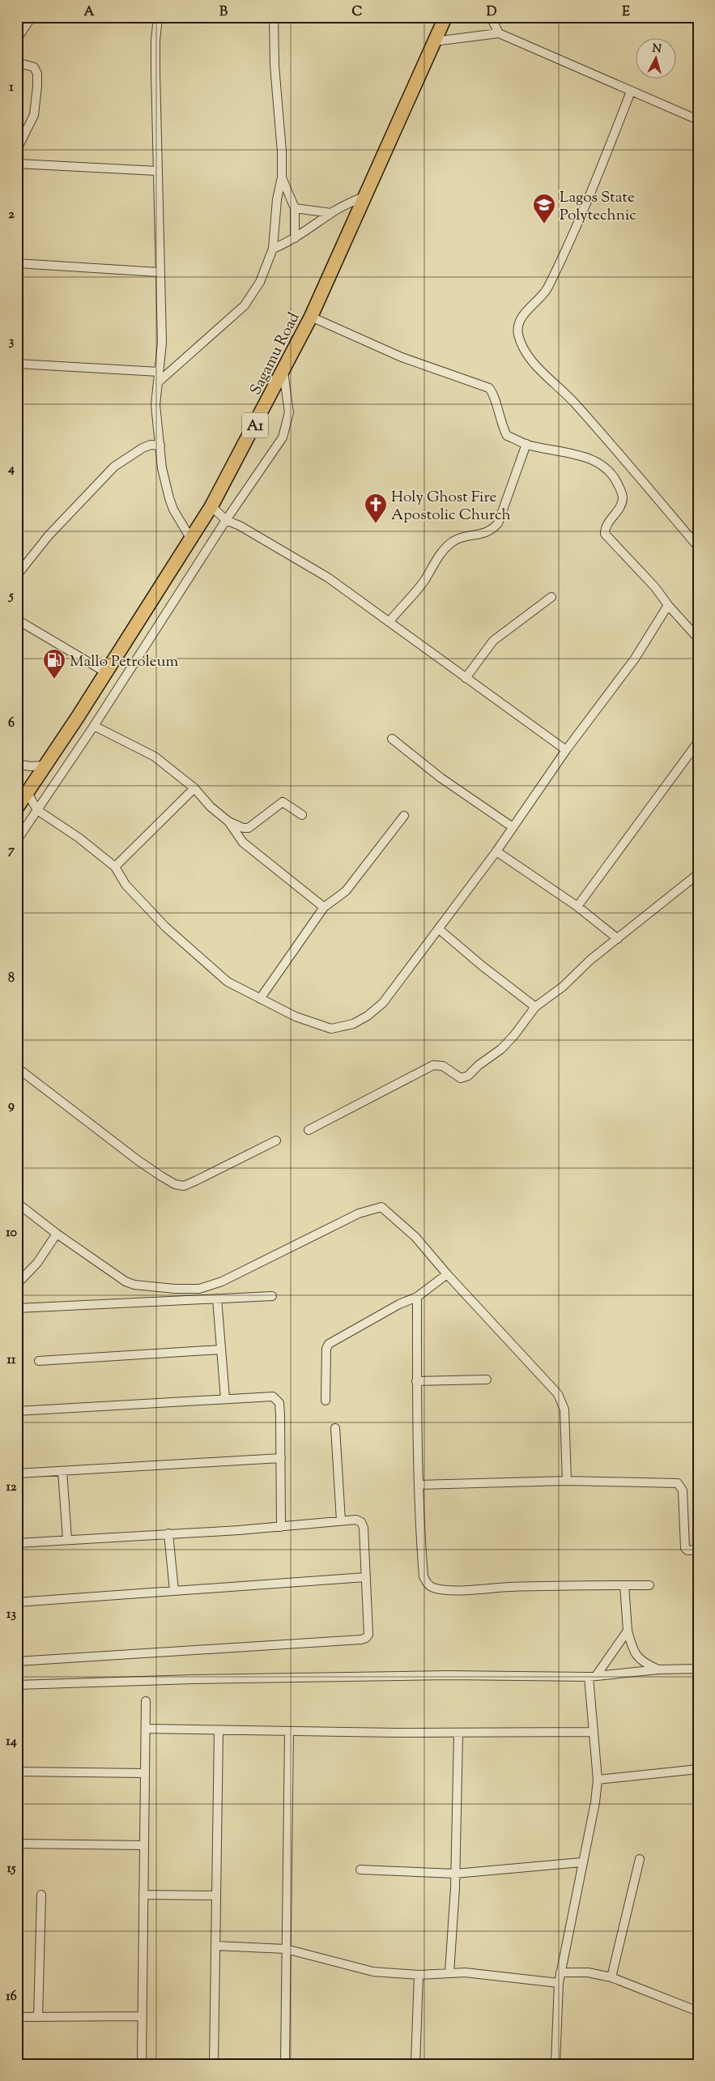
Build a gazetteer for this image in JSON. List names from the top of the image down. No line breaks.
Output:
{"streets":{"highway":["Sagamu Road","A1"]},"places":{"school or university":["Lagos State Polytechnic"],"church":["Holy Ghost Fire Apostolic Church"],"fuel station":["Mallo Petroleum"]},"north":"top","grid":{"columns":["A","B","C","D","E"],"rows":["1","2","3","4","5","6","7","8","9","10","11","12","13","14","15","16"]}}
